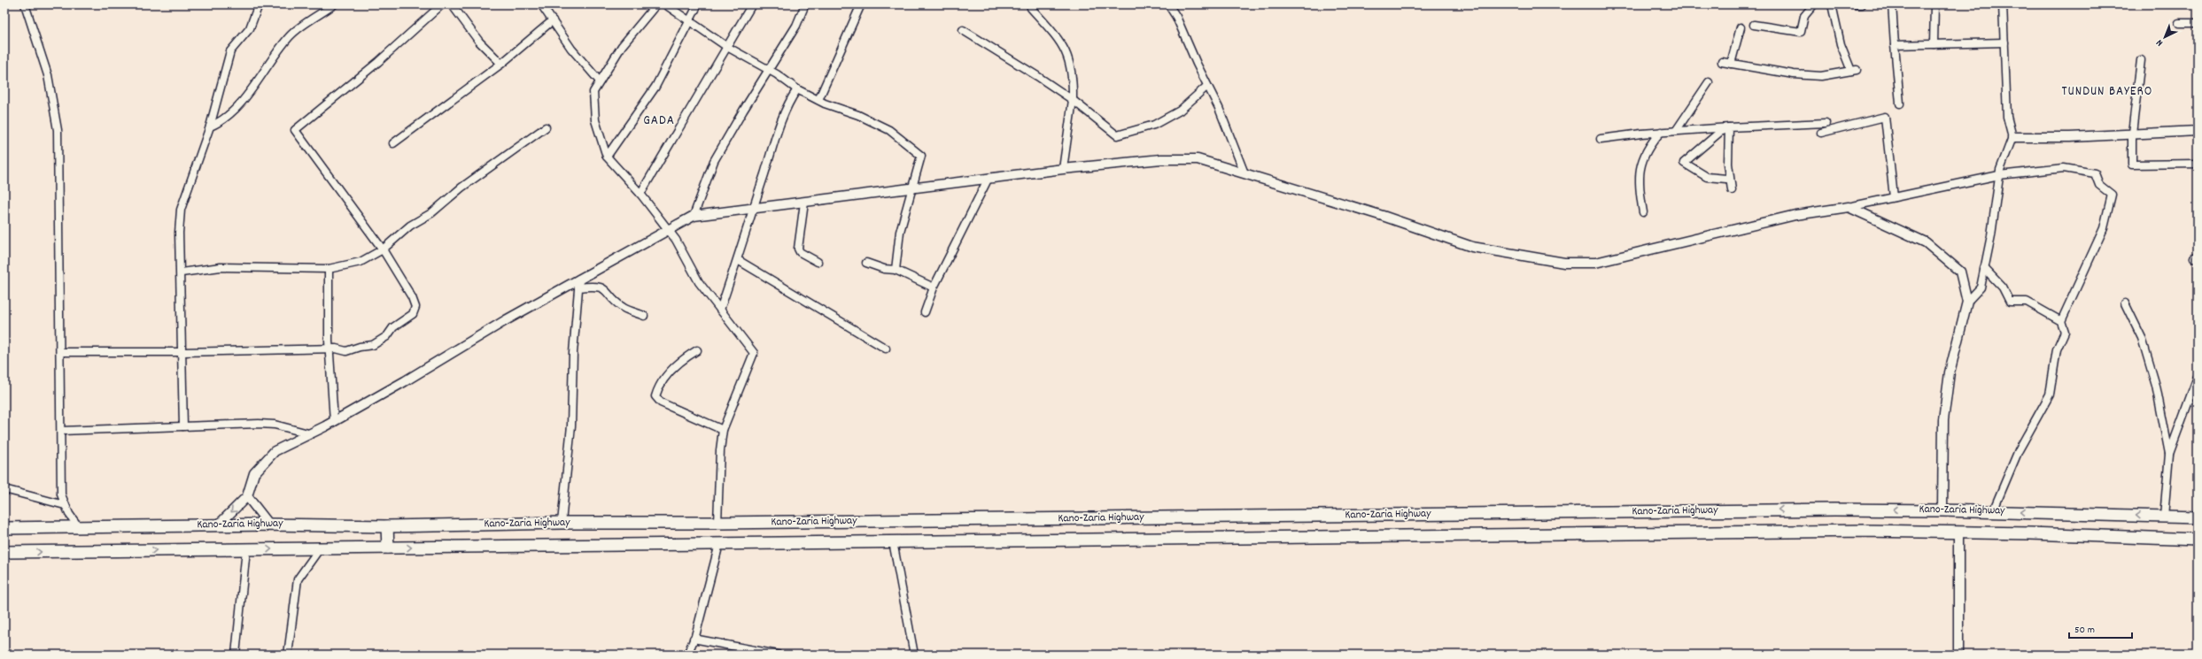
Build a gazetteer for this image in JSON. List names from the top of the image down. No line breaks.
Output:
{"streets":{"highway":["Kano-Zaria Highway"]},"districts":["TUNDUN BAYERO","GADA"],"scale_bar":"50 m","north":"bottom left"}
